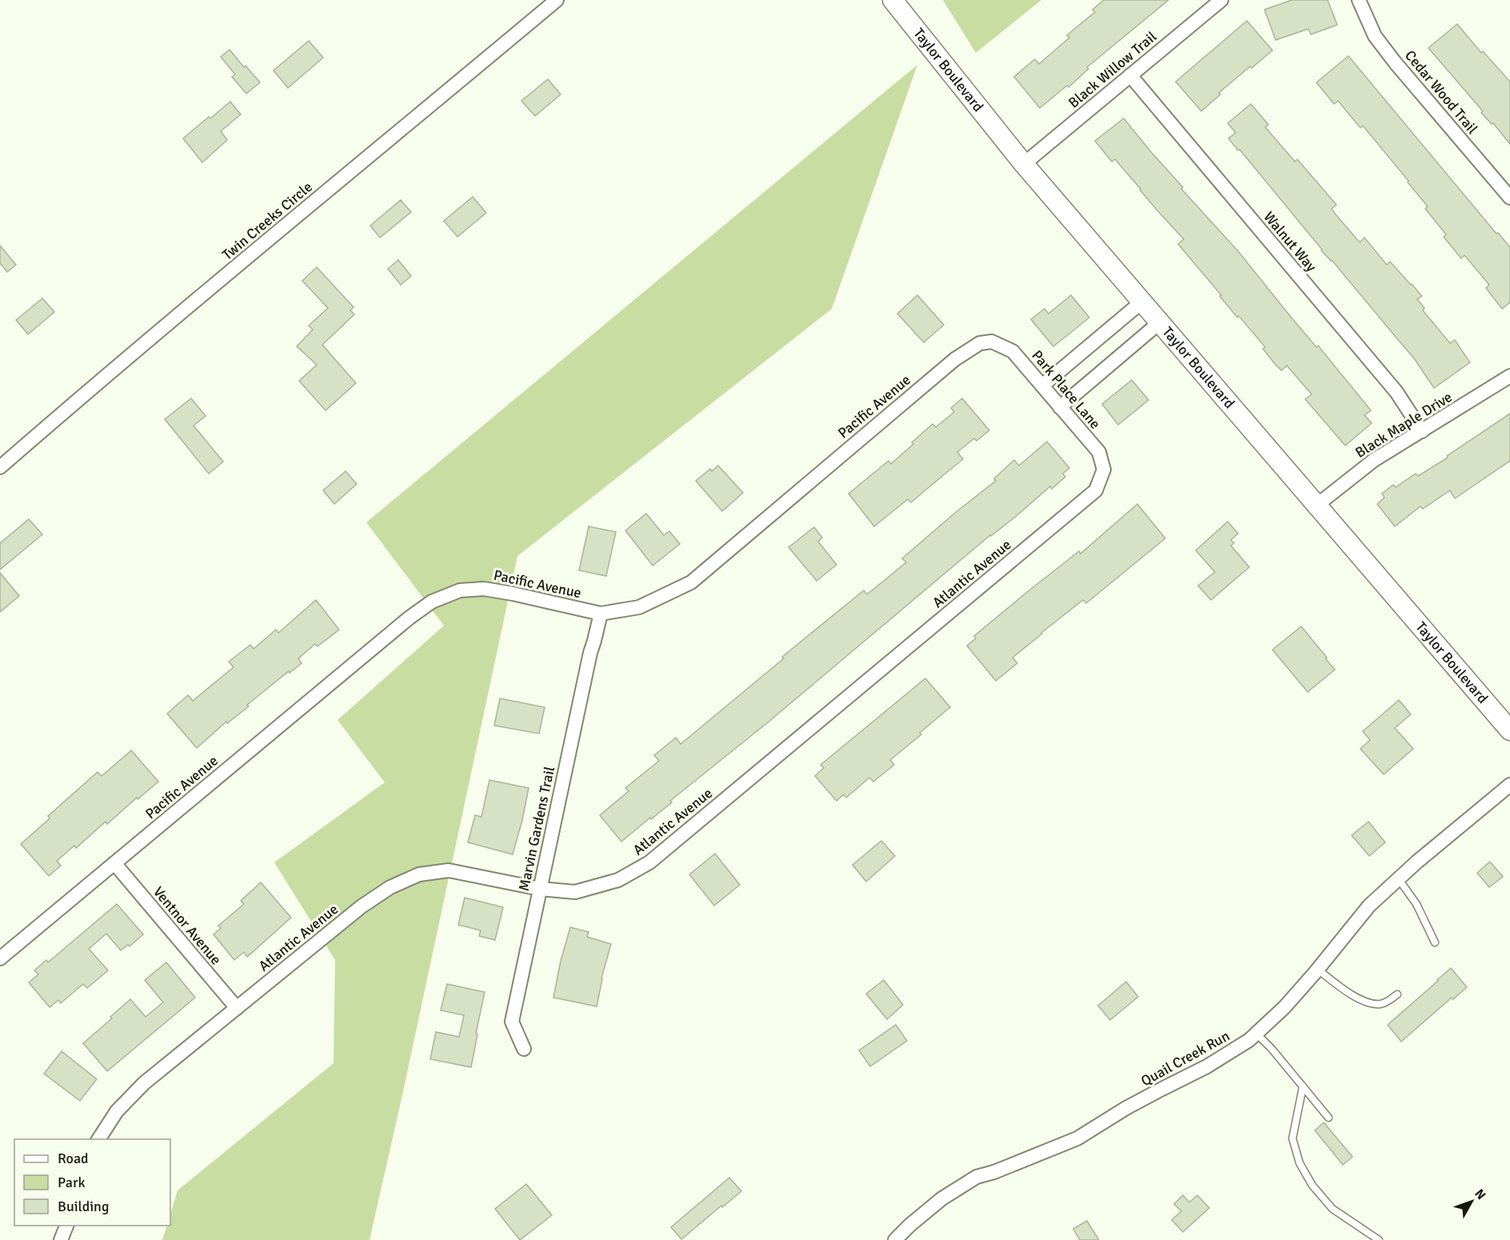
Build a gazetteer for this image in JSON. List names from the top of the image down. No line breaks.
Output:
{"streets":{"street":["Taylor Boulevard","Black Willow Trail","Cedar Wood Trail","Twin Creeks Circle","Walnut Way","Park Place Lane","Pacific Avenue","Black Maple Drive","Atlantic Avenue","Marvin Gardens Trail","Ventnor Avenue","Quail Creek Run"]},"crossings":[["Taylor Boulevard","Black Willow Trail"],["Taylor Boulevard","Black Maple Drive"],["Black Willow Trail","Walnut Way"],["Walnut Way","Black Maple Drive"],["Park Place Lane","Pacific Avenue"],["Park Place Lane","Atlantic Avenue"],["Pacific Avenue","Marvin Gardens Trail"],["Pacific Avenue","Ventnor Avenue"],["Atlantic Avenue","Marvin Gardens Trail"],["Atlantic Avenue","Ventnor Avenue"]],"legend":["Road","Park","Building"],"north":"top right"}
